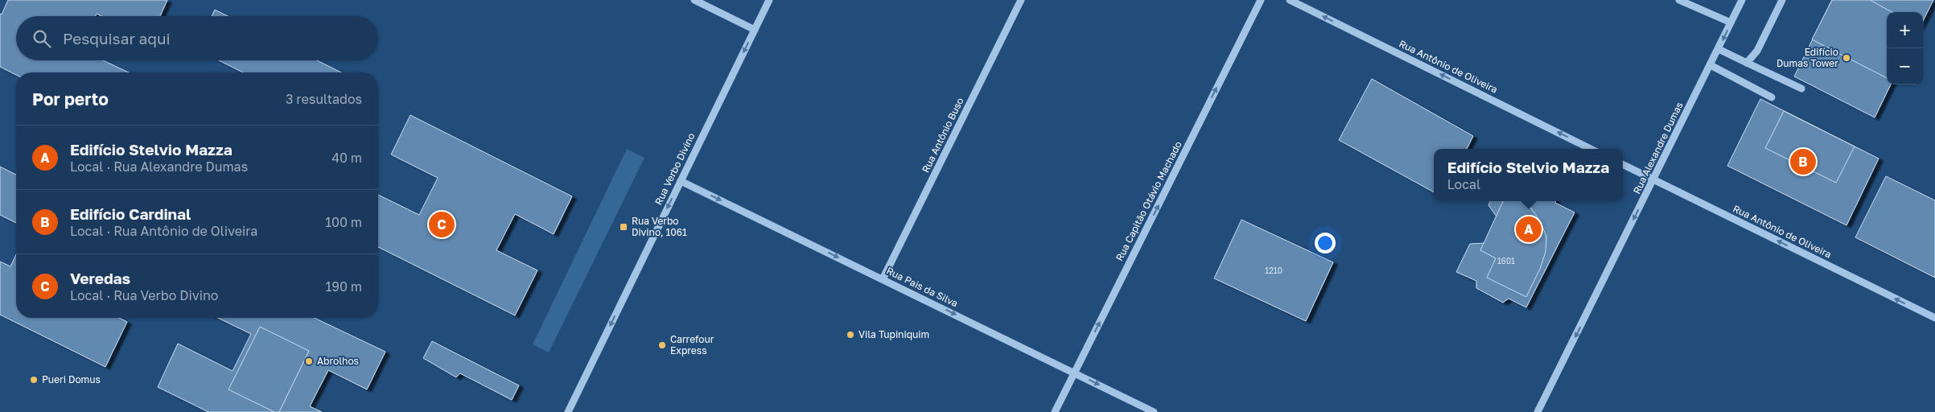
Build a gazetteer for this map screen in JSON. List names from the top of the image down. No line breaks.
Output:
{"streets":{"street":["Rua Antônio de Oliveira","Rua Antônio Buso","Rua Alexandre Dumas","Rua Verbo Divino","Rua Capitão Otávio Machado","Rua Pais da Silva"]},"crossings":[["Rua Antônio de Oliveira","Rua Alexandre Dumas"],["Rua Antônio Buso","Rua Pais da Silva"],["Rua Verbo Divino","Rua Pais da Silva"],["Rua Capitão Otávio Machado","Rua Pais da Silva"]],"one_way":["Rua Antônio de Oliveira","Rua Alexandre Dumas","Rua Verbo Divino","Rua Capitão Otávio Machado","Rua Pais da Silva"],"places":{"other":["Edifício Dumas Tower","Vila Tupiniquim","Carrefour Express","Abrolhos","Pueri Domus"],"transit":["Rua Verbo Divino, 1061"]},"house_numbers":["1601","1210"],"page":{"map_buttons":["+","−"],"search":"Pesquisar aqui","heading":["Por perto","3 resultados"],"list":[{"mark":"A","name":"Edifício Stelvio Mazza","note":"Local · Rua Alexandre Dumas","value":"40 m"},{"mark":"B","name":"Edifício Cardinal","note":"Local · Rua Antônio de Oliveira","value":"100 m"},{"mark":"C","name":"Veredas","note":"Local · Rua Verbo Divino","value":"190 m"}],"pins":["B","C","A"],"popup":["Edifício Stelvio Mazza","Local"]}}
